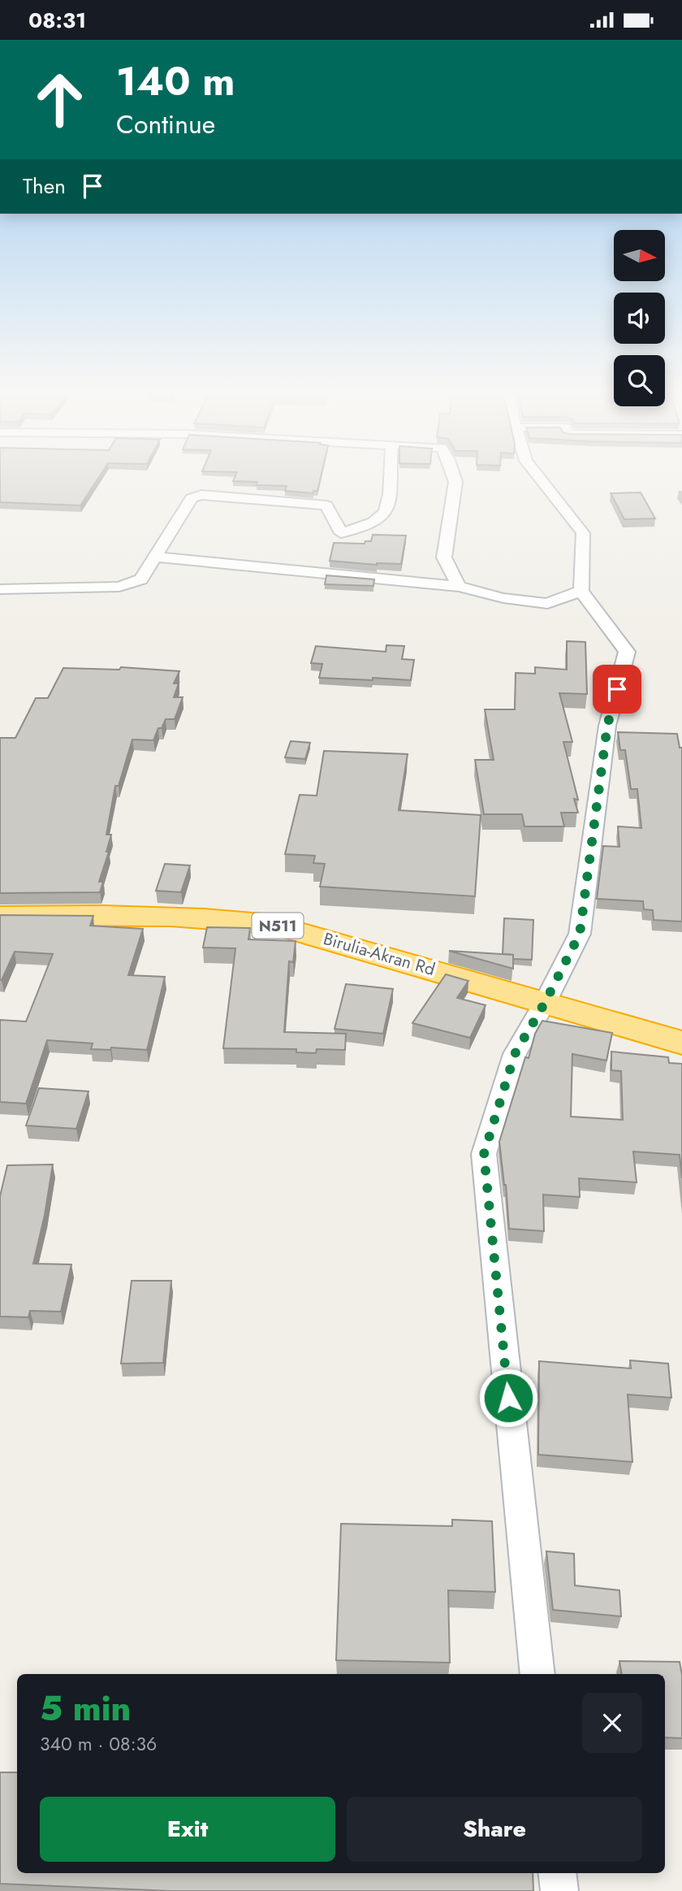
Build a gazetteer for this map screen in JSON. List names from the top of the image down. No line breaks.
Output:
{"streets":{"highway":["N511","Birulia-Akran Rd"]},"north":"right","page":{"status":"08:31","turn":["140 m","Continue"],"then":"Then","heading":["5 min","340 m · 08:36"],"buttons":["Exit","Share"]}}
